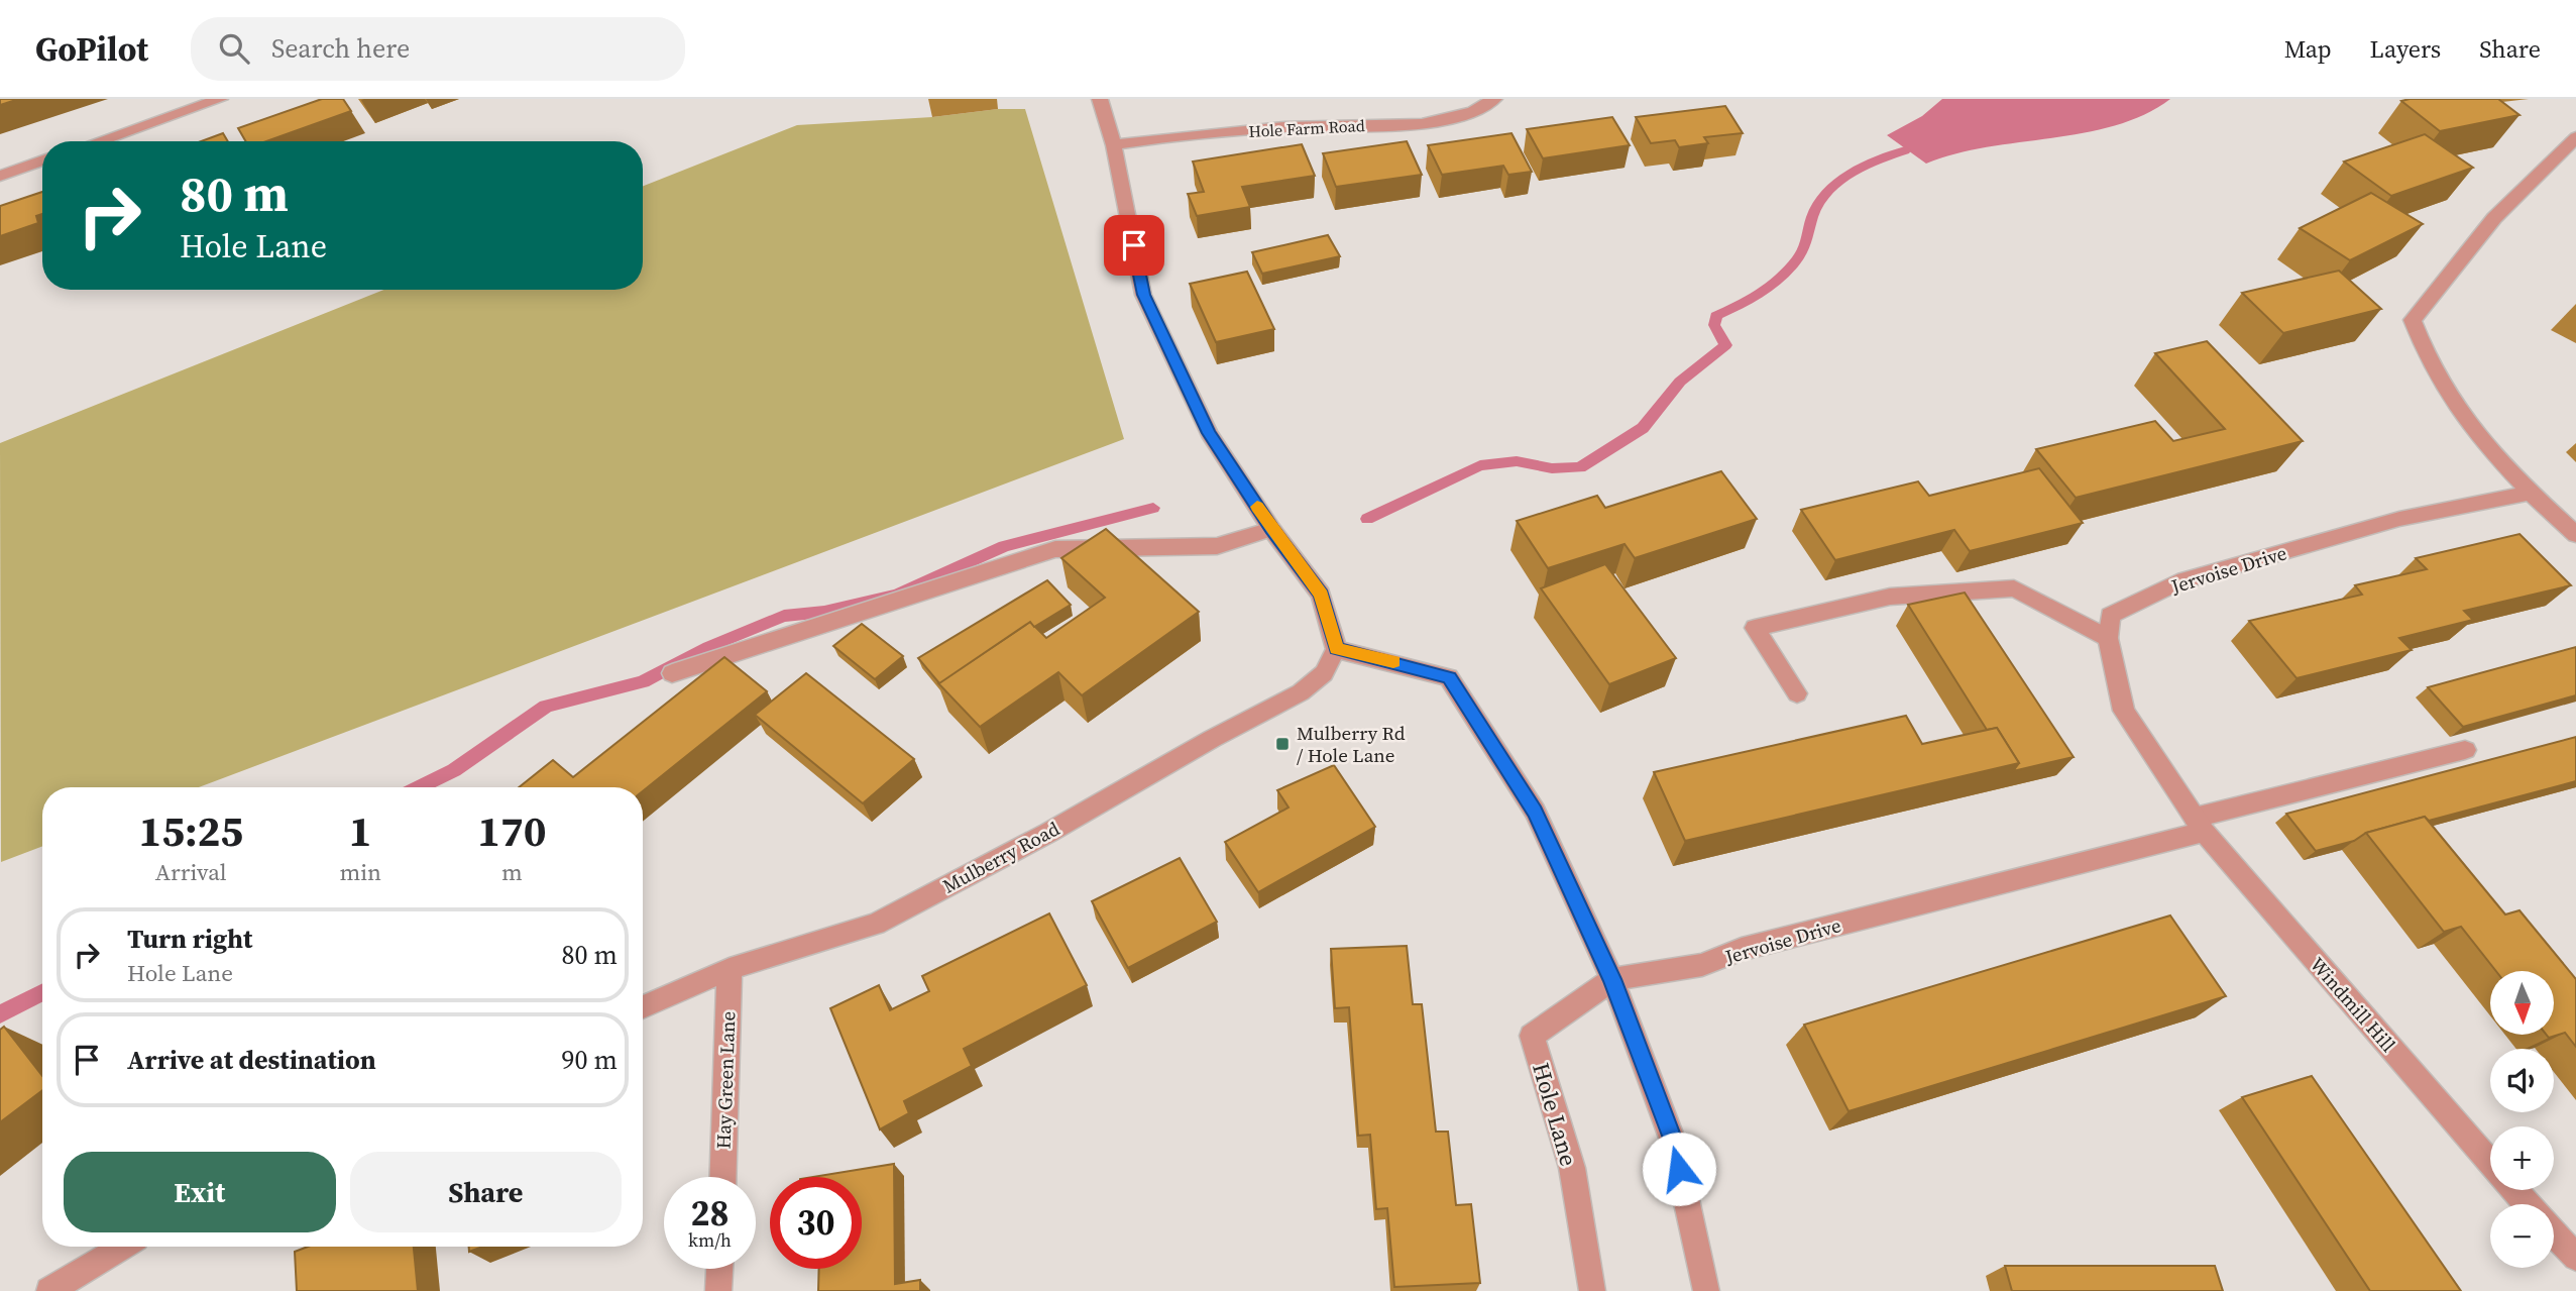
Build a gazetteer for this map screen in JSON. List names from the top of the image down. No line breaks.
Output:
{"streets":{"street":["Hole Farm Road","Jervoise Drive","Mulberry Road","Windmill Hill","Hay Green Lane","Hole Lane"]},"crossings":[["Jervoise Drive","Windmill Hill"],["Jervoise Drive","Hole Lane"],["Mulberry Road","Hay Green Lane"]],"places":{"transit":["Mulberry Rd / Hole Lane"]},"north":"bottom","page":{"header":"GoPilot","search":"Search here","nav":["Map","Layers","Share"],"turn":["80 m","Hole Lane"],"eta":["15:25","Arrival","1","min","170","m"],"list":[{"name":"Turn right","note":"Hole Lane","value":"80 m"},{"name":"Arrive at destination","value":"90 m"}],"map_buttons":["+","−"],"buttons":["Exit","Share"],"speed":"28 km/h","limit":"30"}}
